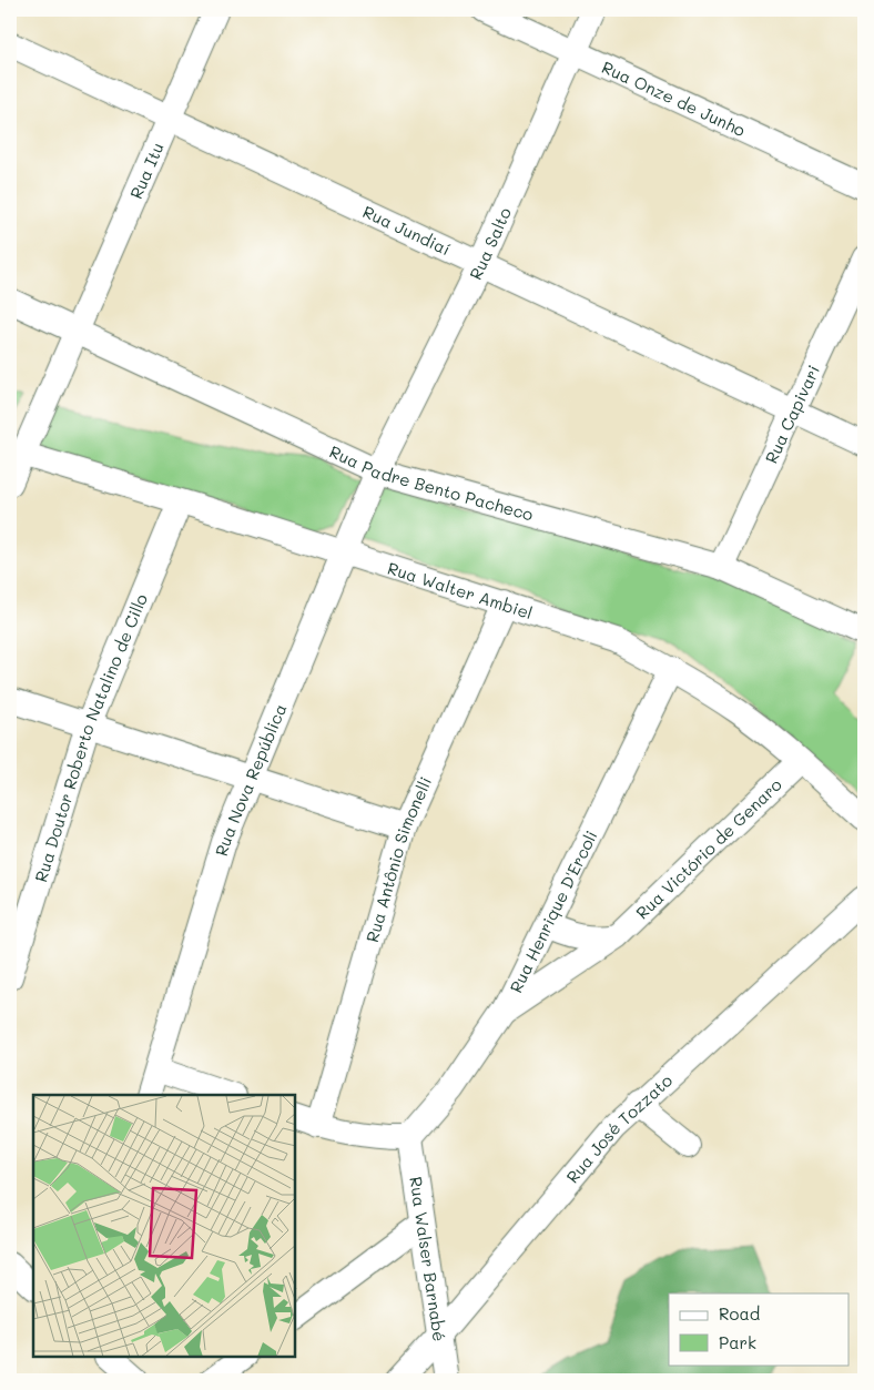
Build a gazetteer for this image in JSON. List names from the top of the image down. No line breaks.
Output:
{"streets":{"street":["Rua Onze de Junho","Rua Itu","Rua Jundiaí","Rua Salto","Rua Capivari","Rua Padre Bento Pacheco","Rua Walter Ambiel","Rua Doutor Roberto Natalino de Cillo","Rua Nova República","Rua Victório de Genaro","Rua Antônio Simonelli","Rua Henrique D'Ercoli","Rua José Tozzato","Rua Walser Barnabé"]},"crossings":[["Rua Onze de Junho","Rua Salto"],["Rua Itu","Rua Jundiaí"],["Rua Itu","Rua Padre Bento Pacheco"],["Rua Itu","Rua Walter Ambiel"],["Rua Jundiaí","Rua Salto"],["Rua Jundiaí","Rua Capivari"],["Rua Salto","Rua Padre Bento Pacheco"],["Rua Salto","Rua Nova República"],["Rua Capivari","Rua Padre Bento Pacheco"],["Rua Padre Bento Pacheco","Rua Nova República"],["Rua Walter Ambiel","Rua Doutor Roberto Natalino de Cillo"],["Rua Walter Ambiel","Rua Nova República"],["Rua Walter Ambiel","Rua Victório de Genaro"],["Rua Walter Ambiel","Rua Antônio Simonelli"],["Rua Walter Ambiel","Rua Henrique D'Ercoli"],["Rua Victório de Genaro","Rua Henrique D'Ercoli"],["Rua Henrique D'Ercoli","Rua Walser Barnabé"],["Rua José Tozzato","Rua Walser Barnabé"]],"legend":["Road","Park"]}
